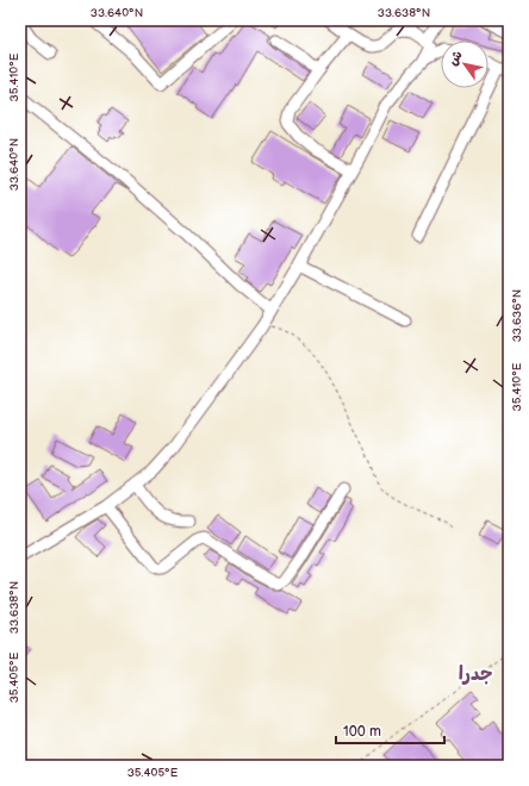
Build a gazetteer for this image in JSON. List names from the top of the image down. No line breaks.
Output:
{"districts":["جدرا"],"scale_bar":"100 m","north":"top left","coordinates":["33.640°N","33.638°N","35.410°E","33.636°N","35.405°E"]}
